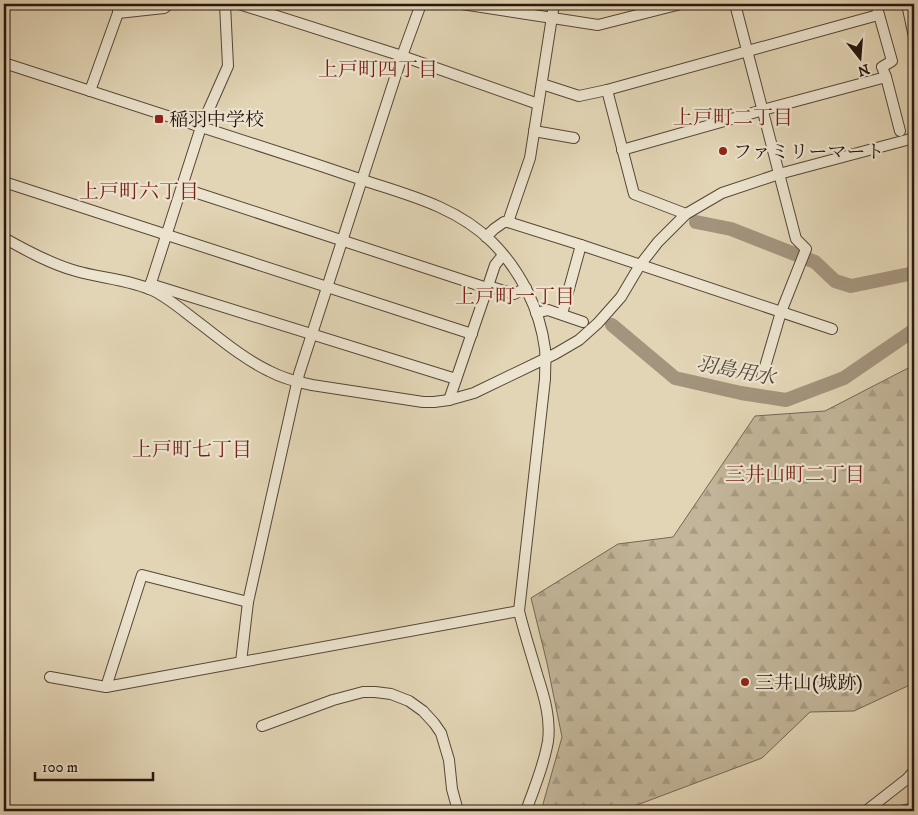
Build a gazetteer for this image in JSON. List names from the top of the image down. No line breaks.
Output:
{"districts":["上戸町四丁目","上戸町二丁目","上戸町六丁目","上戸町一丁目","上戸町七丁目","三井山町二丁目"],"water":["羽島用水"],"places":{"transit":["稲羽中学校"],"other":["ファミリーマート","三井山(城跡)"]},"scale_bar":"100 m","north":"bottom"}
